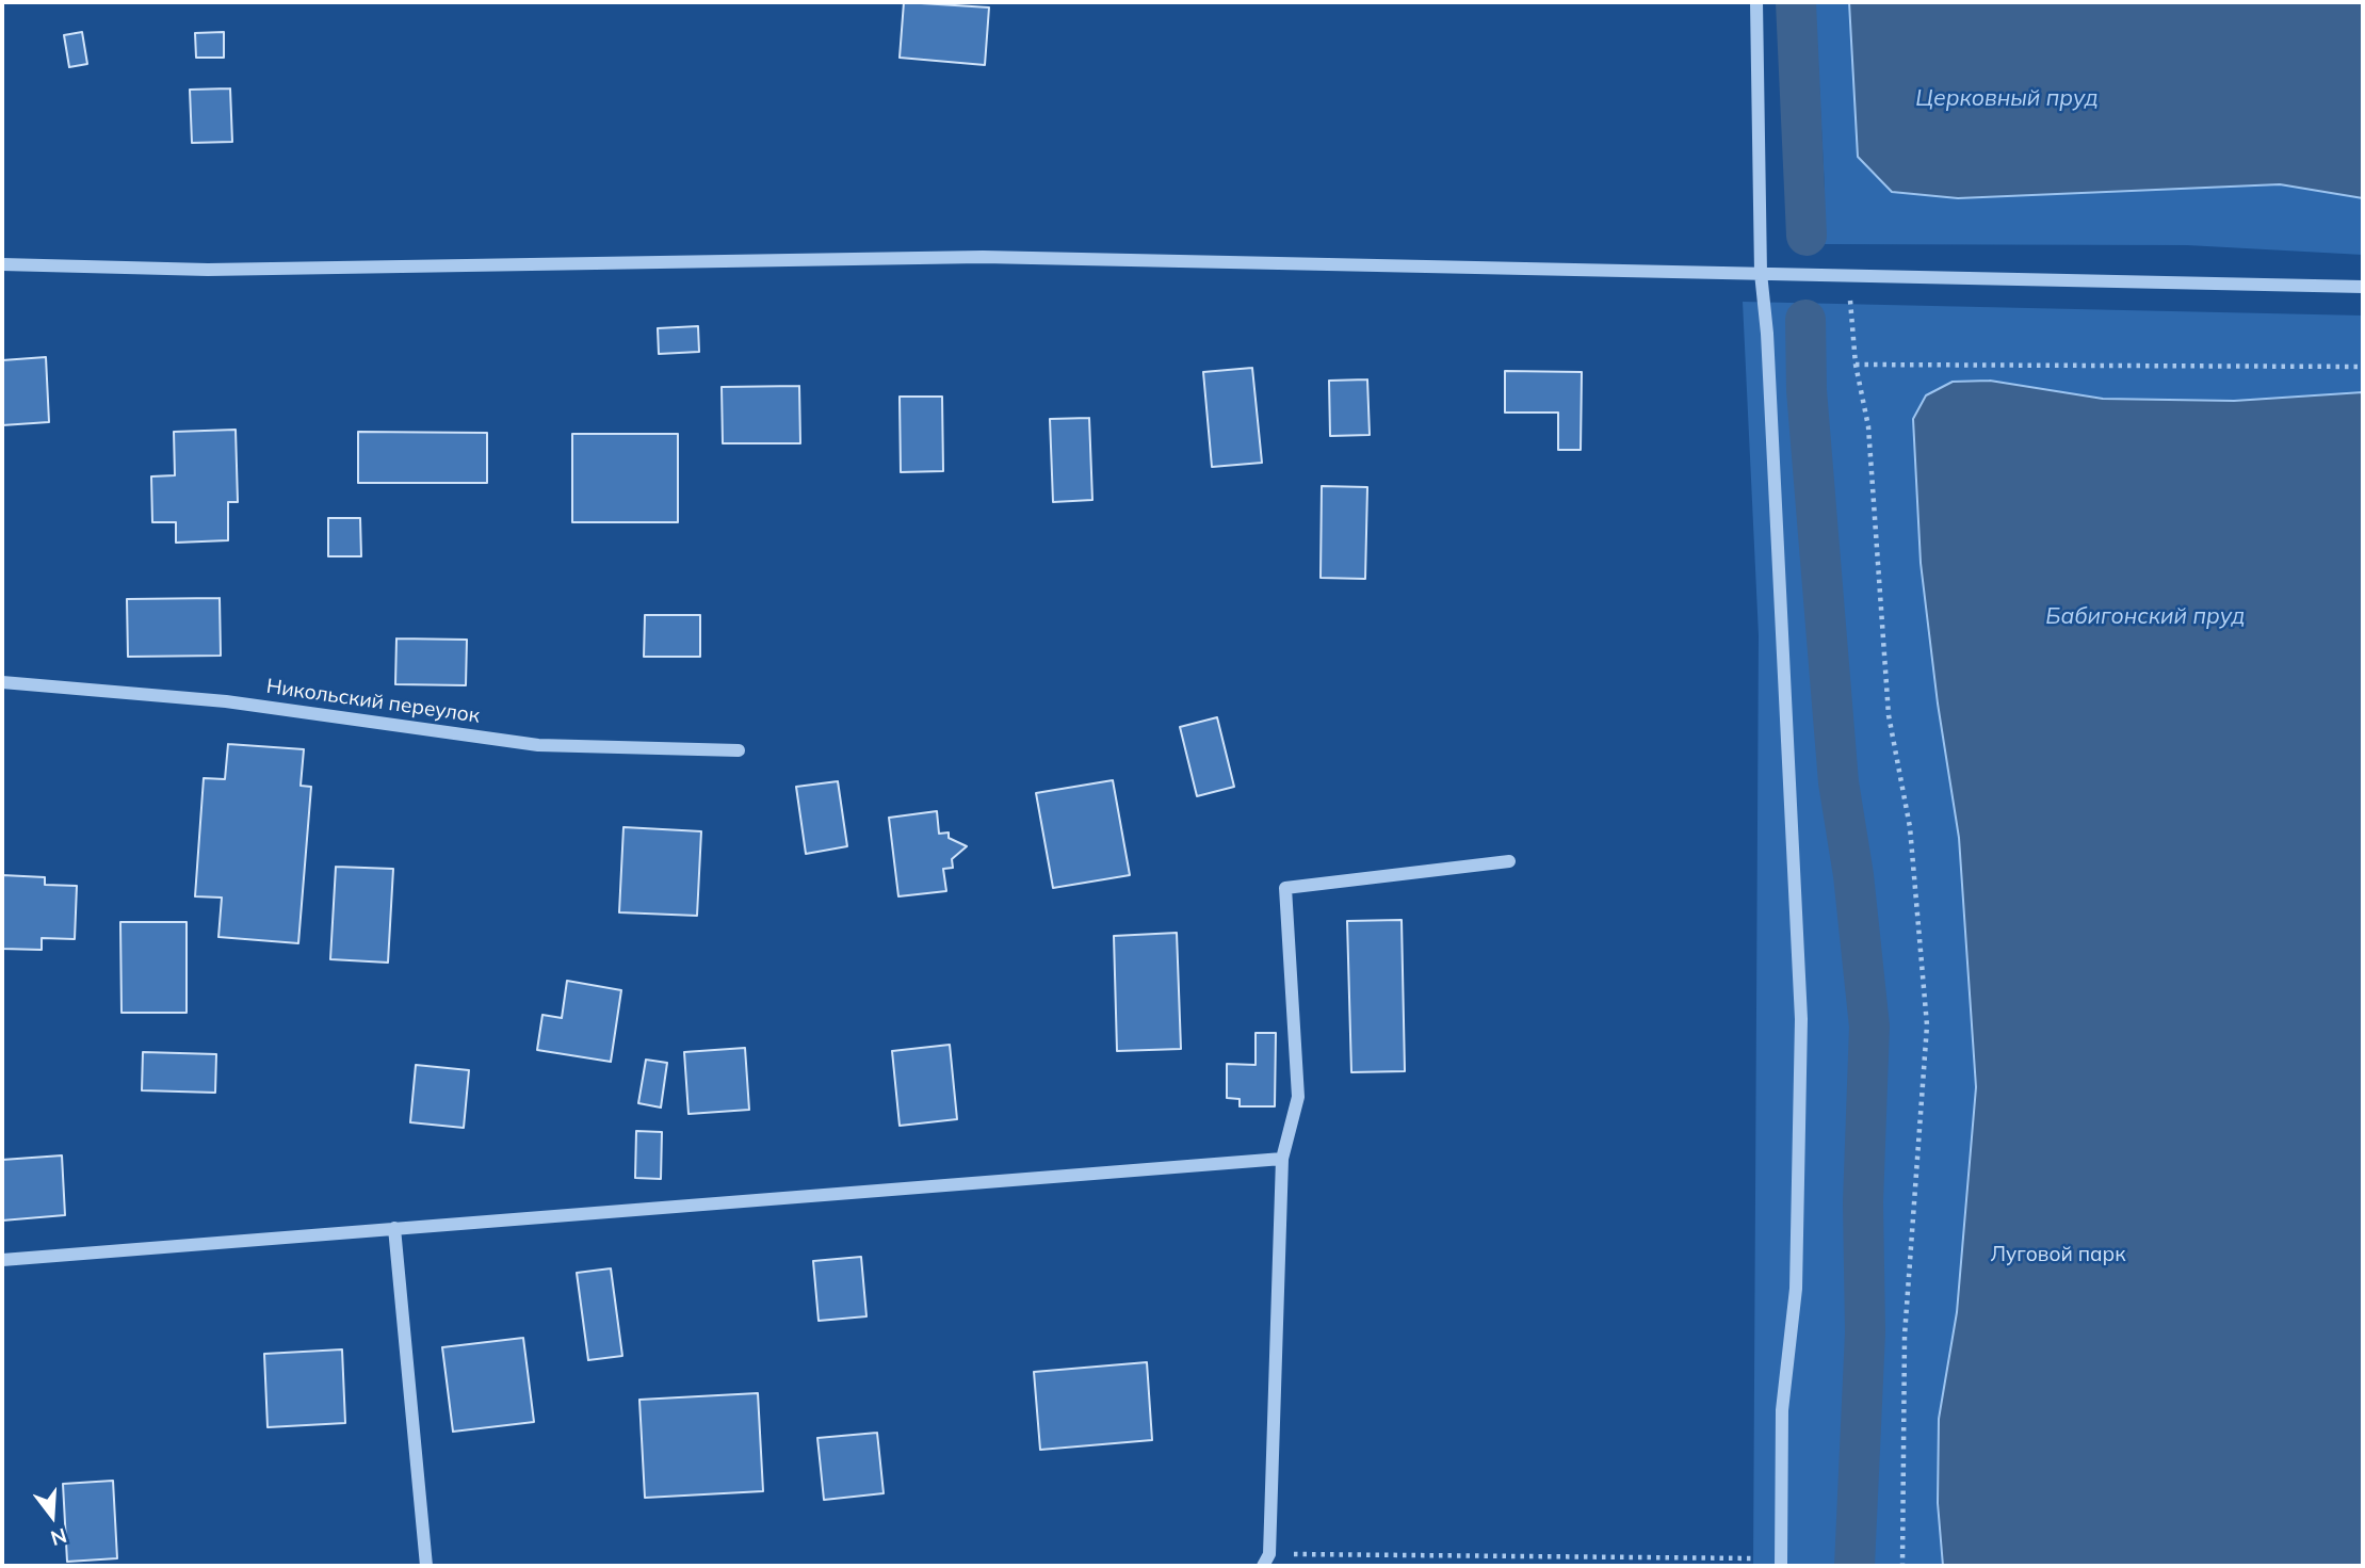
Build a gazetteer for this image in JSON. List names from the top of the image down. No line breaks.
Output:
{"streets":{"street":["Никольский переулок"]},"water":["Церковный пруд","Бабигонский пруд"],"parks":["Луговой парк"],"north":"bottom"}
